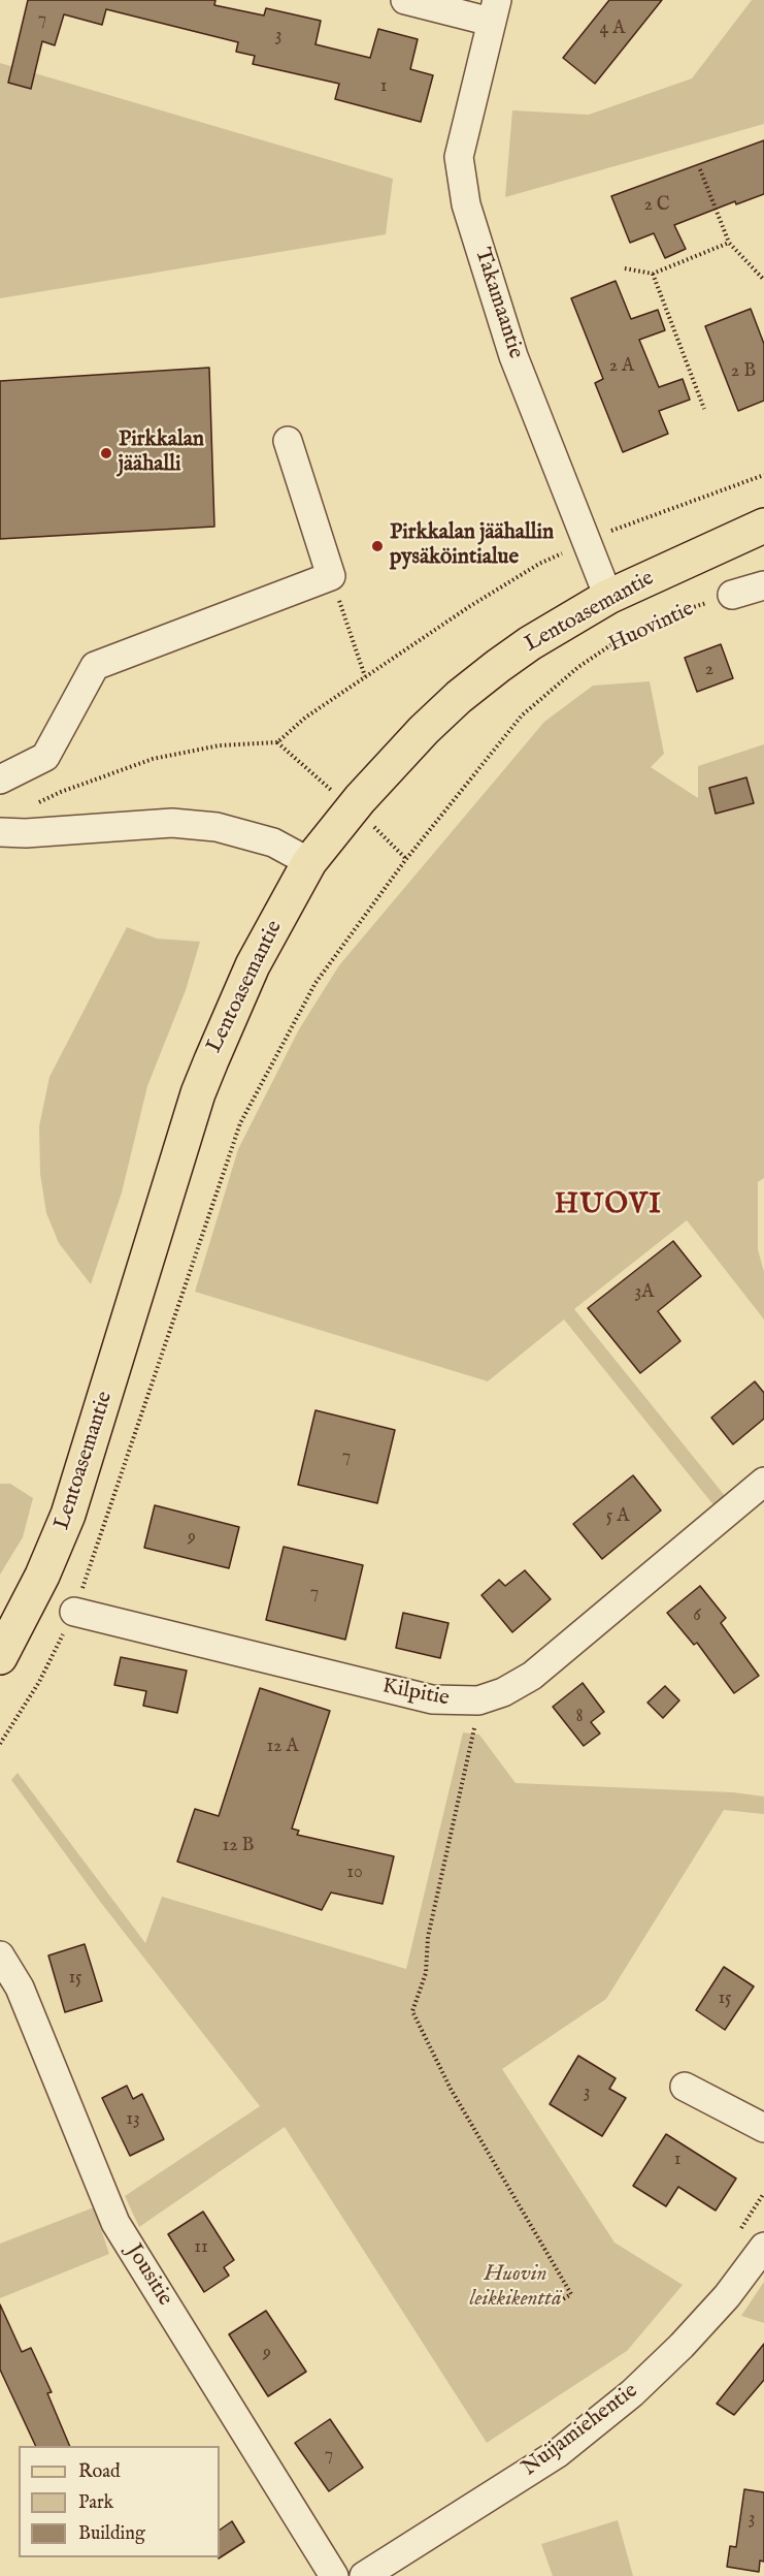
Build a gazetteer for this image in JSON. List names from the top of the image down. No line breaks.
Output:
{"streets":{"main road":["Lentoasemantie"],"street":["Takamaantie","Kilpitie","Jousitie","Nuijamiehentie"],"path":["Huovintie"]},"crossings":[["Takamaantie","Lentoasemantie"],["Huovintie","Kilpitie"]],"districts":["HUOVI"],"parks":["Huovin leikkikenttä"],"places":["Pirkkalan jäähalli","Pirkkalan jäähallin pysäköintialue"],"house_numbers":["7","4 A","3","1","2 C","2 A","2 B","2","3A","7","5 A","9","7","6","8","12 A","12 B","10","15","15","3","13","1","11","9","7","3"],"legend":["Road","Park","Building"]}
